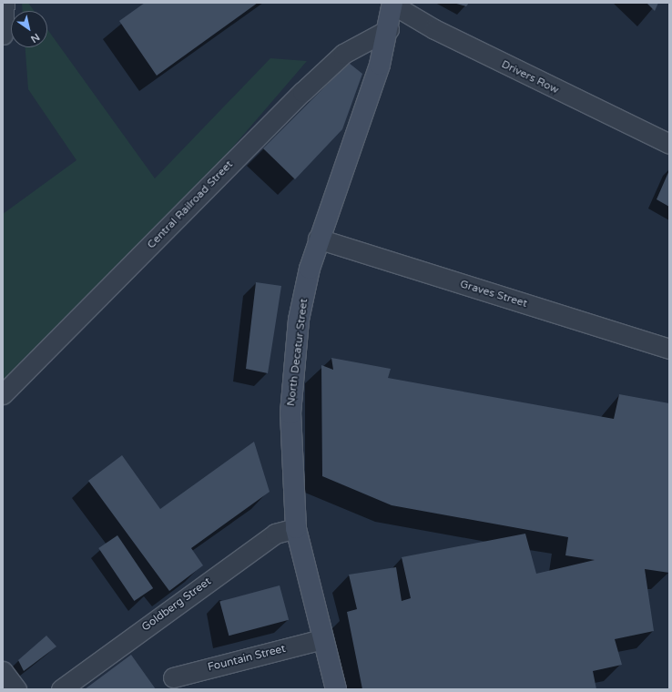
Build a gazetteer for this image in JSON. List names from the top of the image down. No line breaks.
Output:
{"streets":{"street":["Drivers Row","Central Railroad Street","Graves Street","North Decatur Street","Goldberg Street","Fountain Street"]},"crossings":[["Drivers Row","North Decatur Street"],["Central Railroad Street","North Decatur Street"],["Graves Street","North Decatur Street"],["North Decatur Street","Goldberg Street"],["North Decatur Street","Fountain Street"]],"north":"bottom right"}
